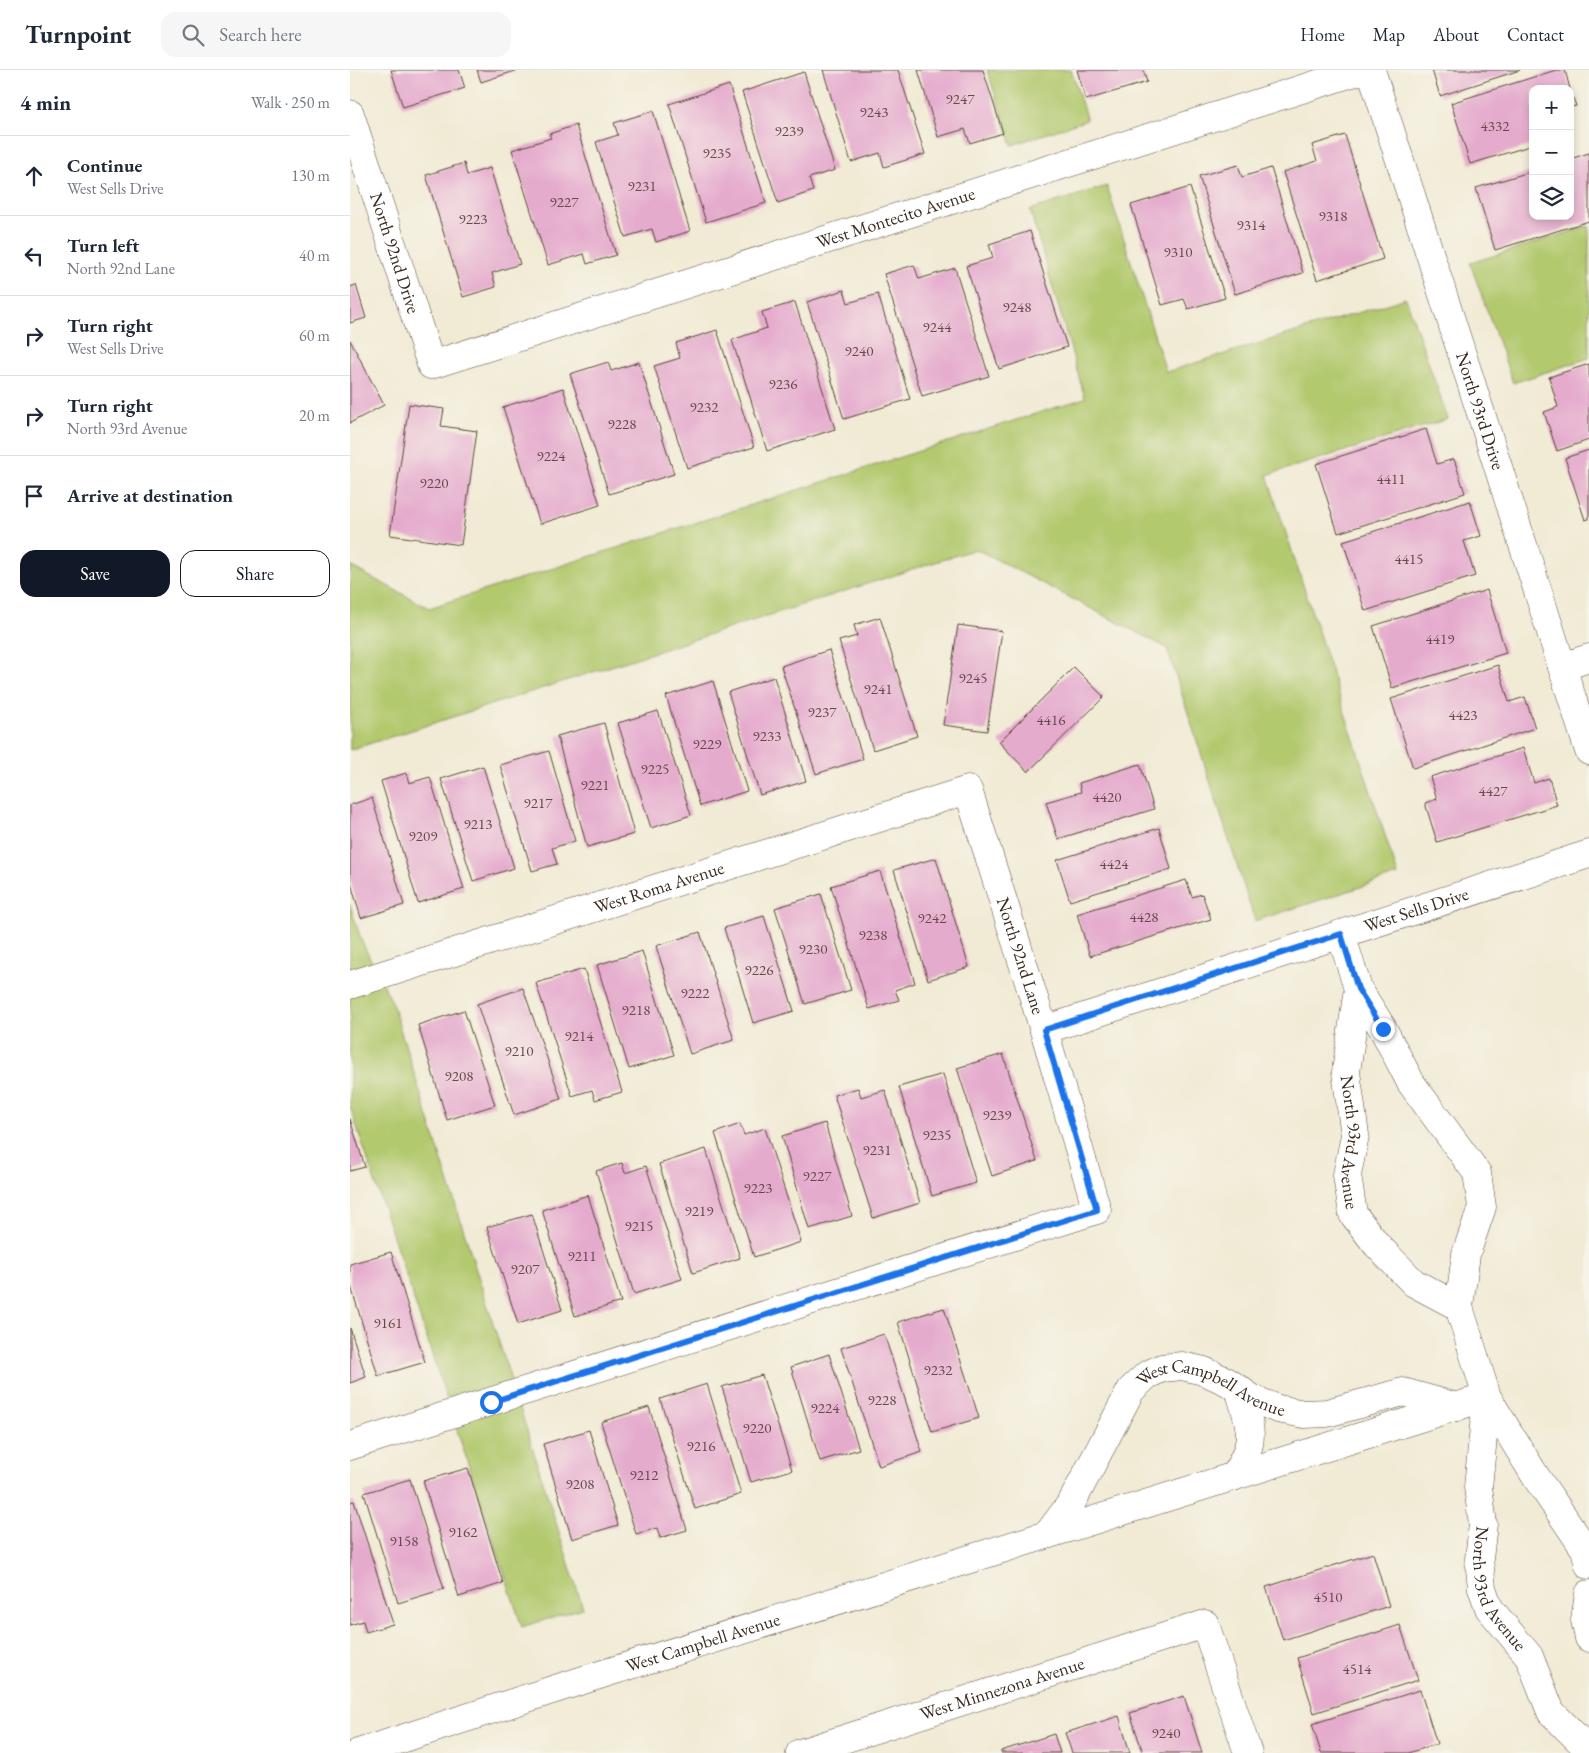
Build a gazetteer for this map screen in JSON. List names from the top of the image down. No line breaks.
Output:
{"streets":{"street":["West Montecito Avenue","North 92nd Drive","North 93rd Drive","West Roma Avenue","West Sells Drive","North 92nd Lane","North 93rd Avenue","West Campbell Avenue","West Minnezona Avenue"]},"crossings":[["West Montecito Avenue","North 92nd Drive"],["West Roma Avenue","North 92nd Lane"],["West Sells Drive","North 92nd Lane"],["West Sells Drive","North 93rd Avenue"],["North 93rd Avenue","West Campbell Avenue"]],"house_numbers":["9247","9243","4332","9239","9235","9231","9227","9318","9223","9314","9310","9248","9244","9240","9236","9232","9228","9224","4411","9220","4415","4419","9245","9241","9237","4423","4416","9233","9229","9225","9221","4427","4420","9217","9213","9209","4424","4428","9242","9238","9230","9226","9222","9218","9214","9210","9208","9239","9235","9231","9227","9223","9219","9215","9211","9207","9161","9232","9228","9224","9220","9216","9212","9208","9162","9158","4510","4514","9240"],"page":{"header":"Turnpoint","search":"Search here","nav":["Home","Map","About","Contact"],"heading":["4 min","Walk · 250 m"],"map_buttons":["+","−"],"list":[["Continue","West Sells Drive","130 m"],["Turn left","North 92nd Lane","40 m"],["Turn right","West Sells Drive","60 m"],["Turn right","North 93rd Avenue","20 m"],"Arrive at destination"],"buttons":["Save","Share"]}}
